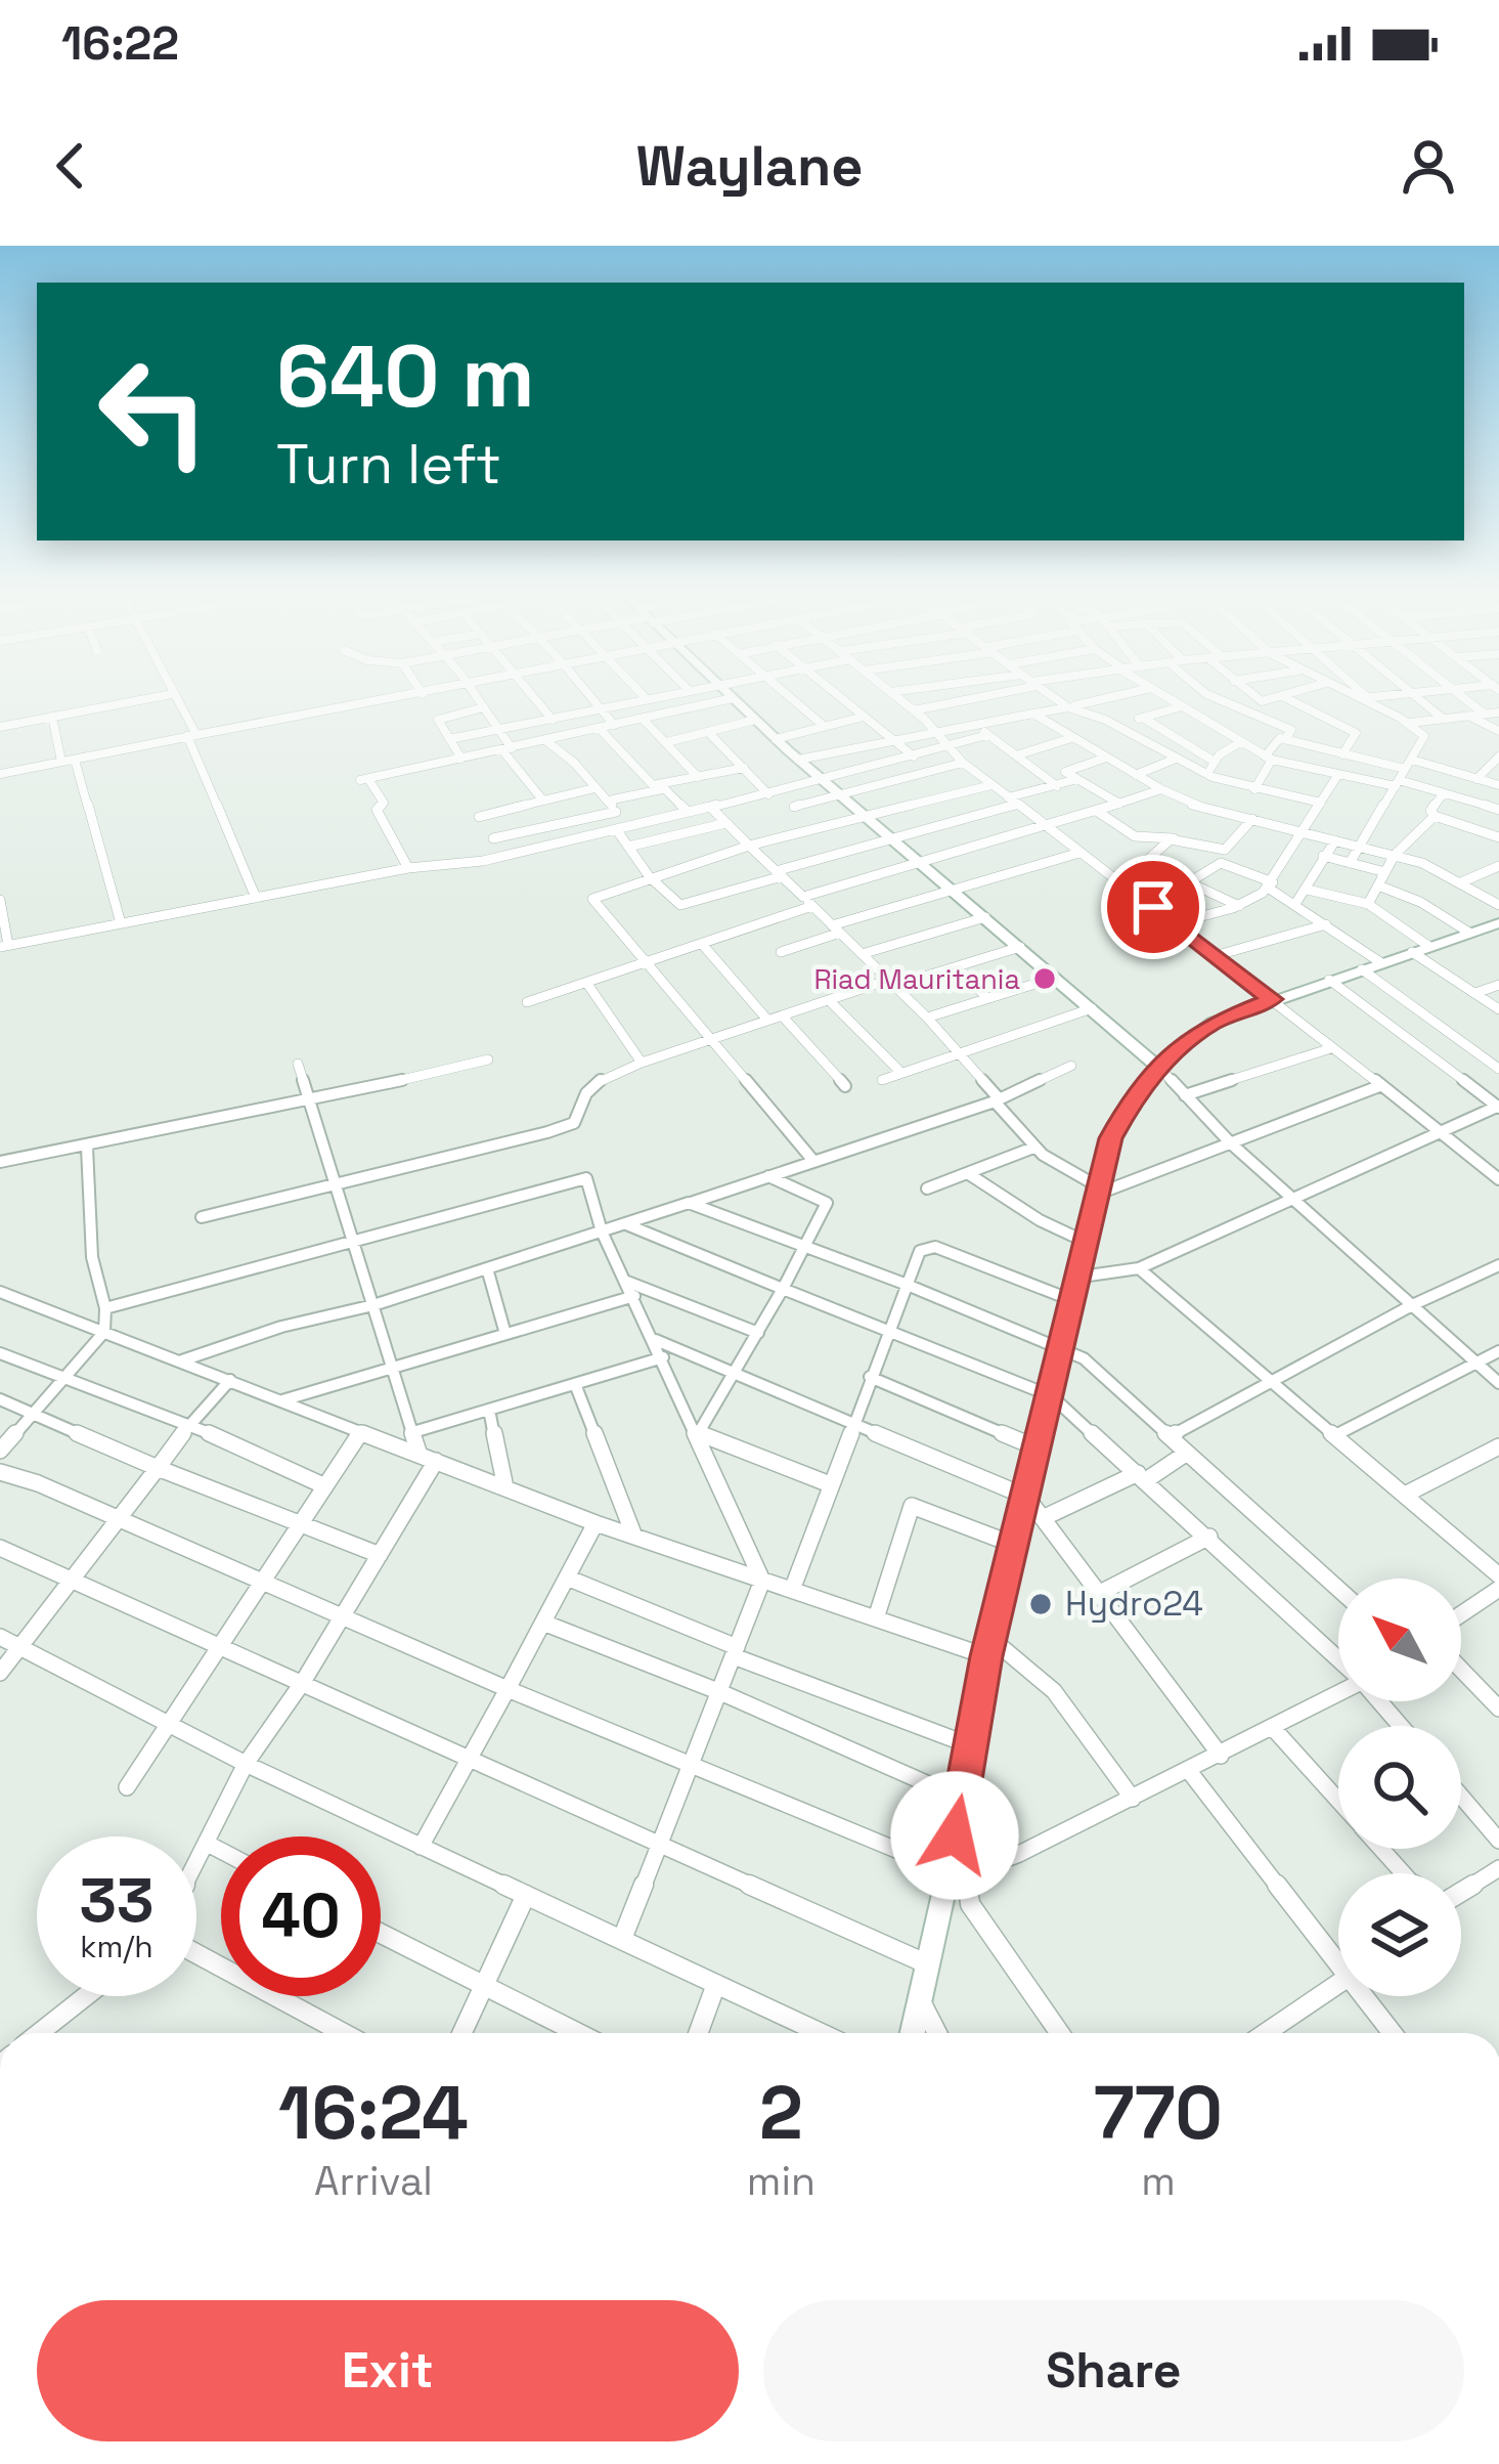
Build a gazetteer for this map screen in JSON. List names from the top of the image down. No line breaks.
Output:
{"places":["Riad Mauritania","Hydro24"],"north":"top left","page":{"status":"16:22","header":"Waylane","turn":["640 m","Turn left"],"speed":"33 km/h","limit":"40","eta":["16:24","Arrival","2","min","770","m"],"buttons":["Exit","Share"]}}
